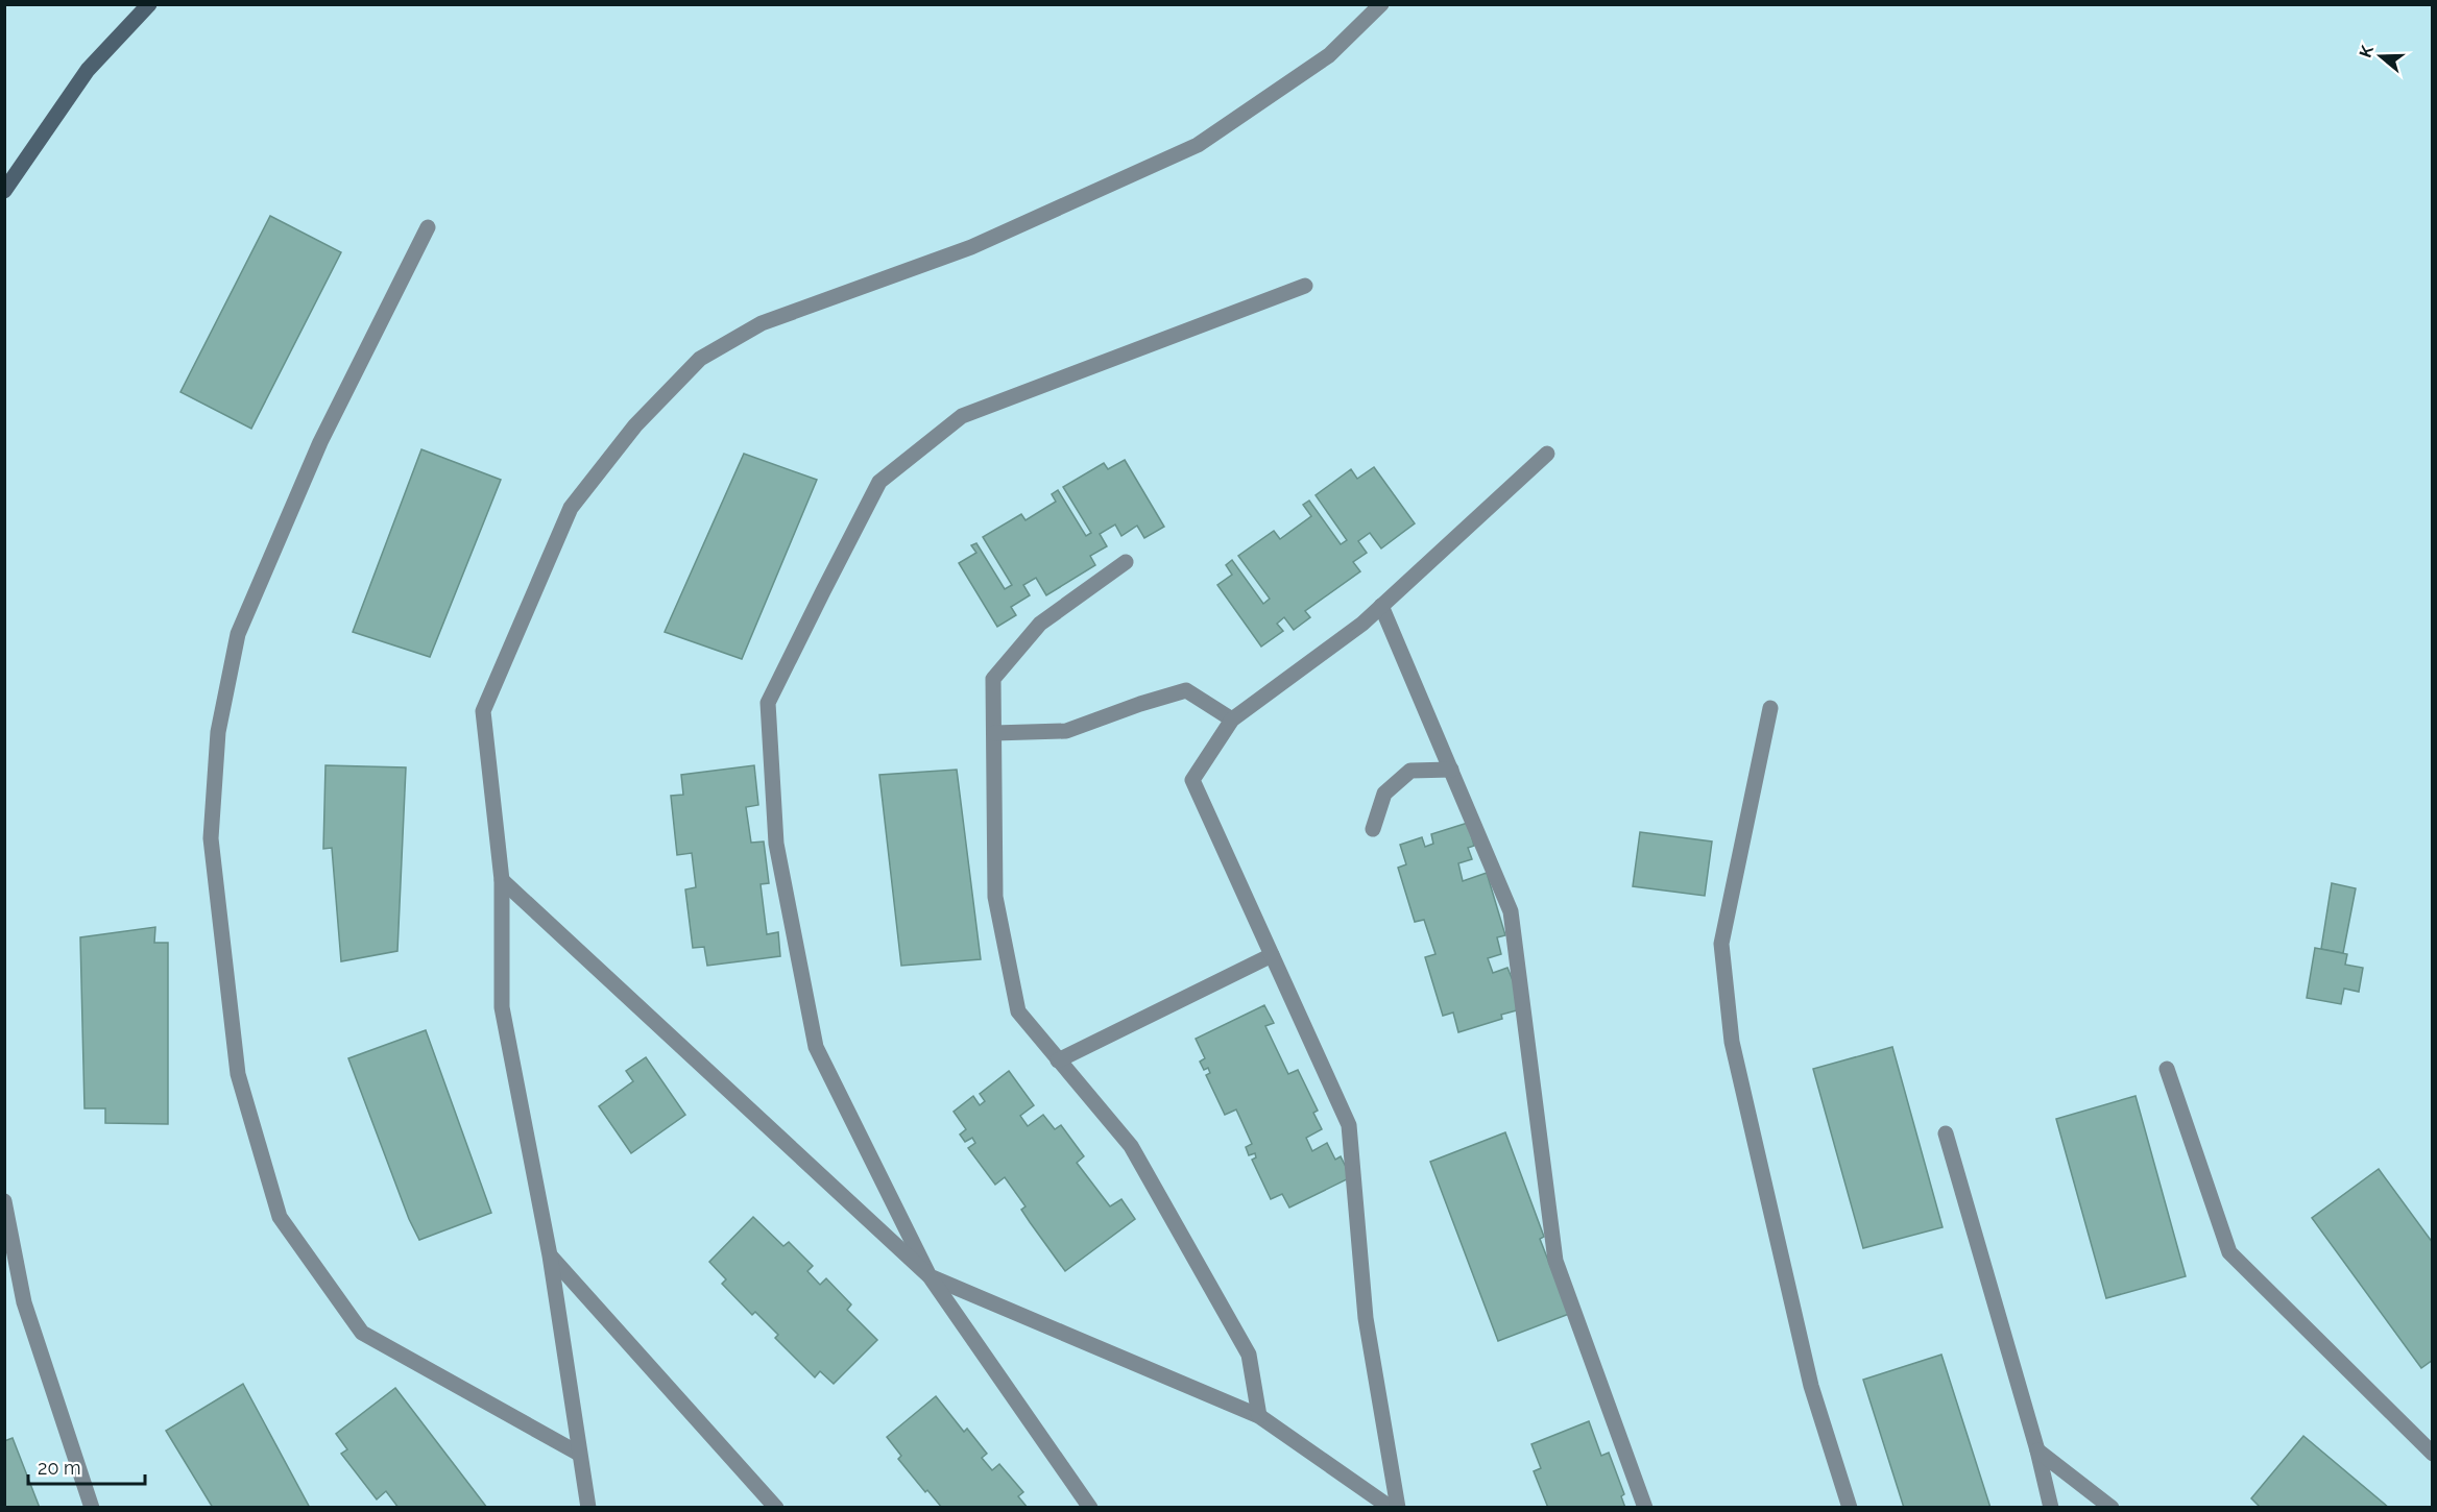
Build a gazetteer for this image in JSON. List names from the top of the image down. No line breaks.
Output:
{"scale_bar":"20 m","north":"left"}
